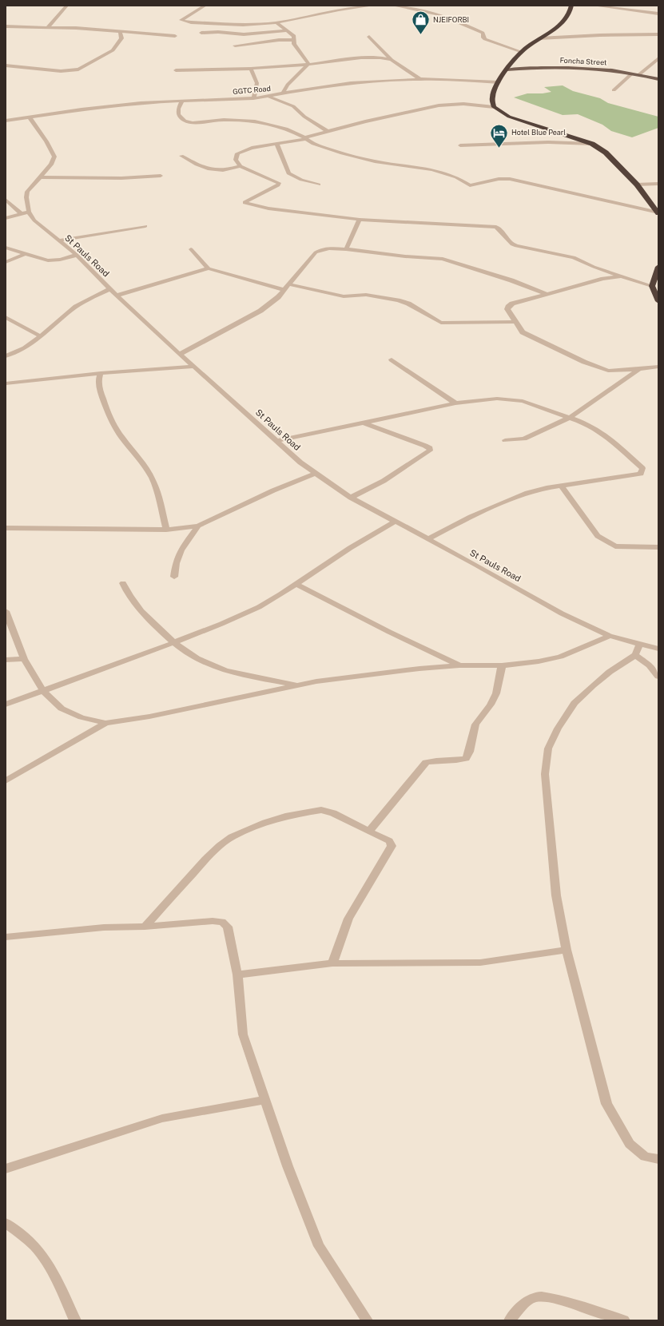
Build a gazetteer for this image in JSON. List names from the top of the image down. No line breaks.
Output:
{"streets":{"main road":["Foncha Street"],"street":["GGTC Road","St Pauls Road"]},"places":{"shop":["NJEIFORBI"],"hotel":["Hotel Blue Pearl"]}}
